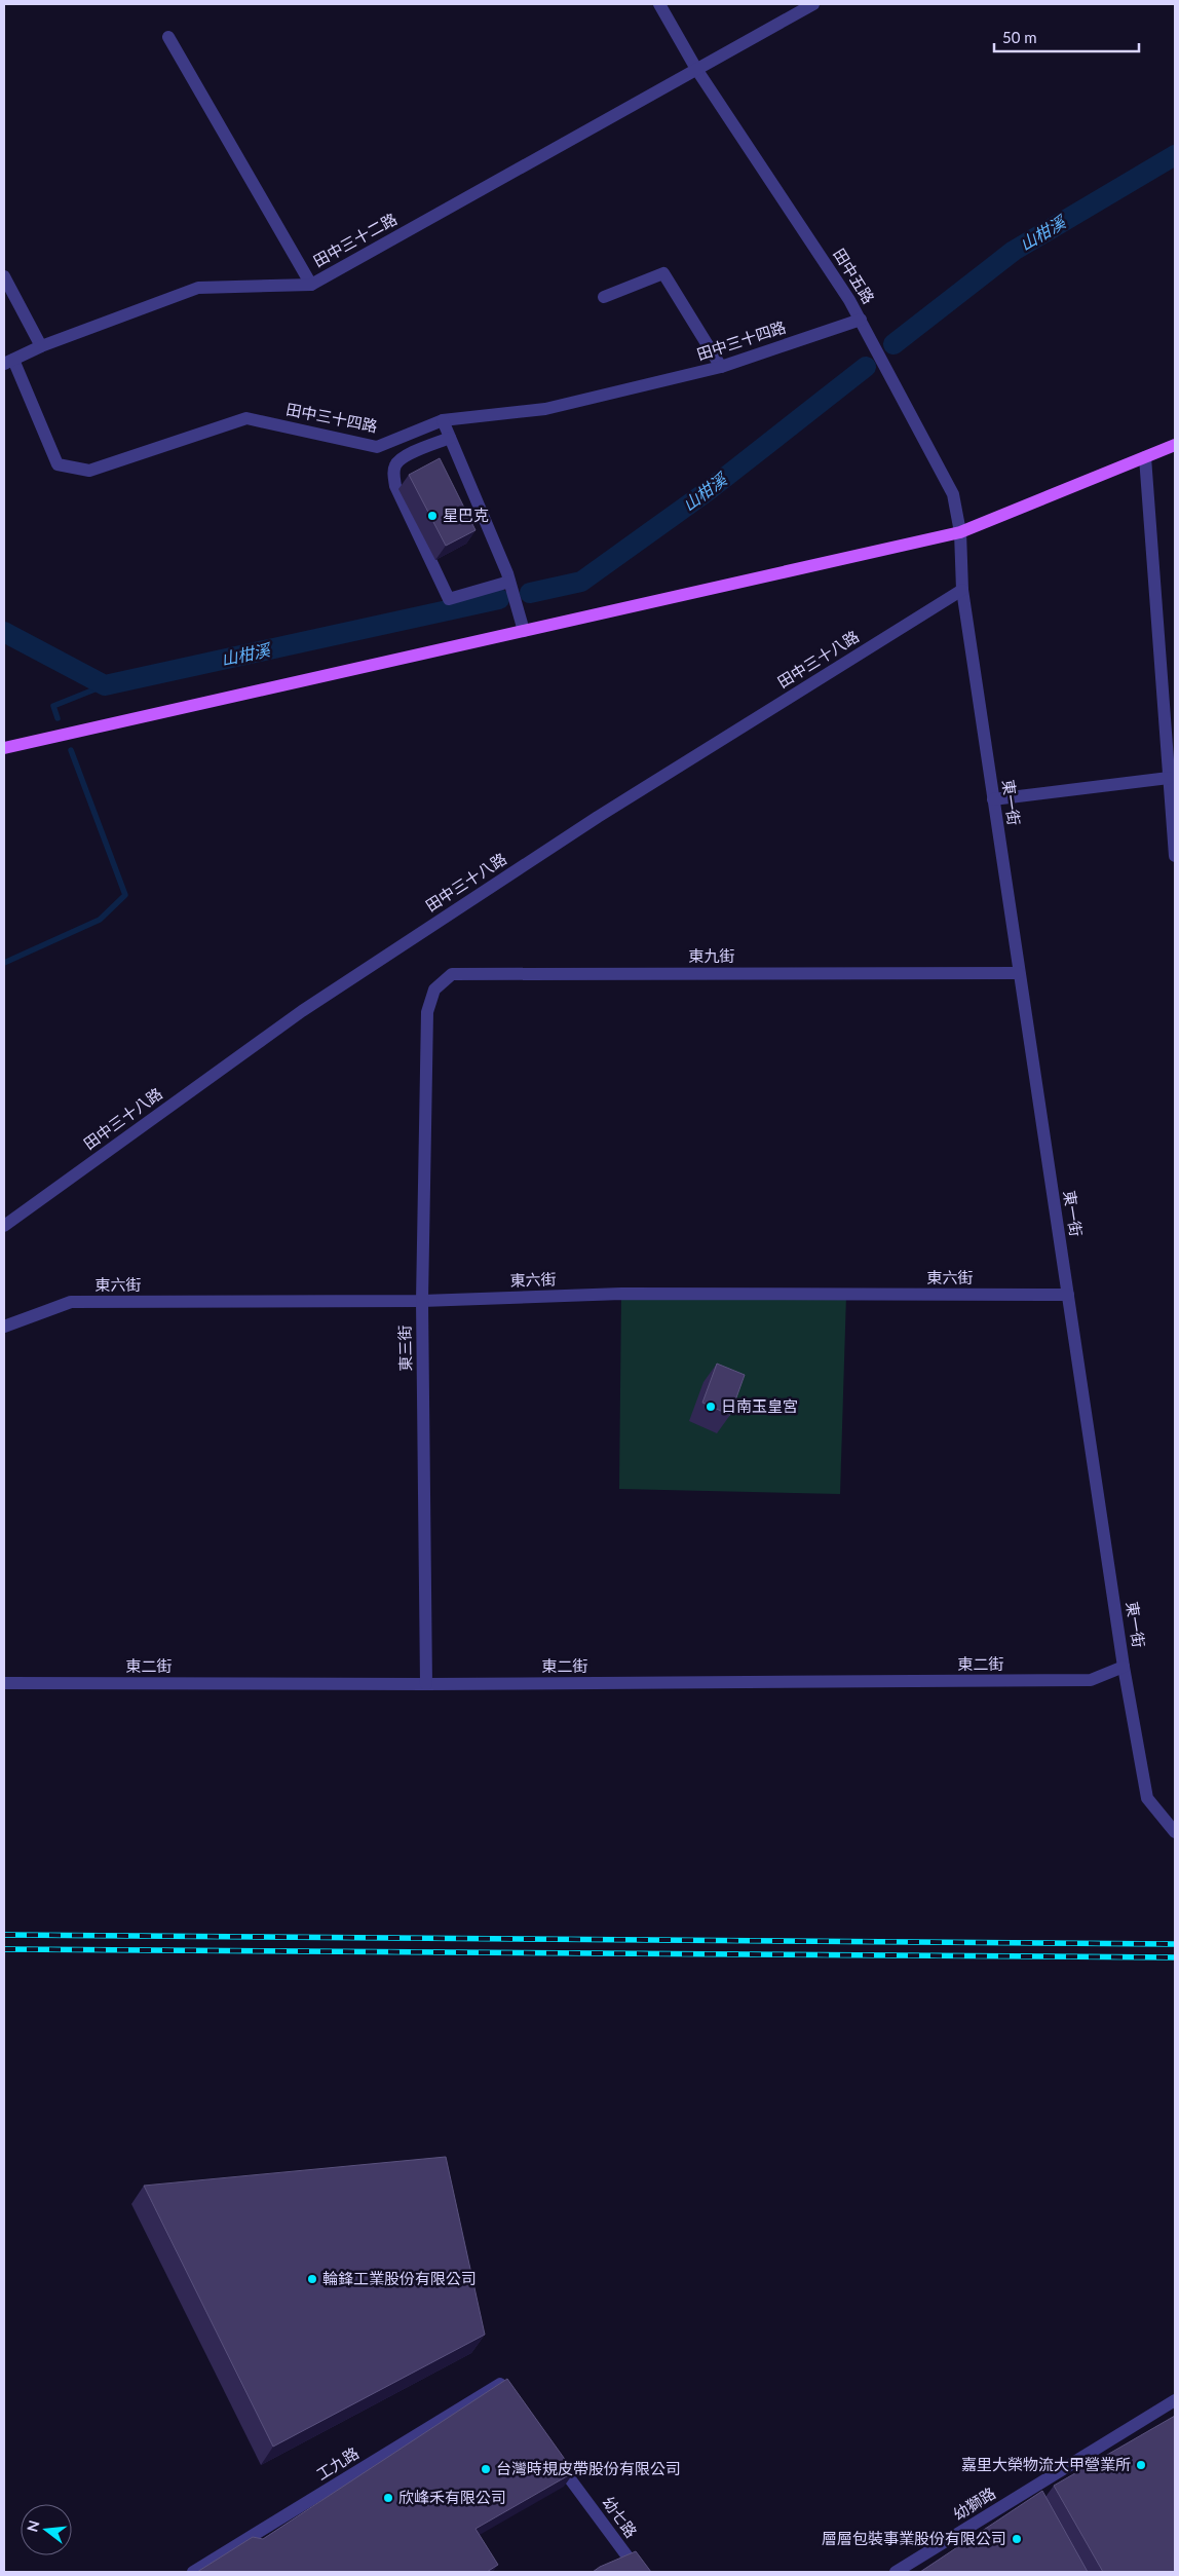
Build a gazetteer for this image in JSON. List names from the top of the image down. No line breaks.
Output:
{"streets":{"street":["田中三十二路","田中五路","田中三十四路","田中三十八路","東一街","東九街","東六街","東三街","東二街","工九路","幼獅路","幼七路"]},"crossings":[["田中三十二路","田中五路"],["田中三十二路","田中三十四路"],["田中五路","田中三十四路"],["田中五路","田中三十八路"],["田中五路","東一街"],["田中三十八路","東一街"],["東一街","東九街"],["東一街","東六街"],["東一街","東二街"],["東九街","東三街"],["東六街","東三街"],["東三街","東二街"]],"water":["山柑溪"],"places":["星巴克","日南玉皇宮","輪鋒工業股份有限公司","嘉里大榮物流大甲營業所","台灣時規皮帶股份有限公司","欣峰禾有限公司","層層包裝事業股份有限公司"],"scale_bar":"50 m","north":"left"}
